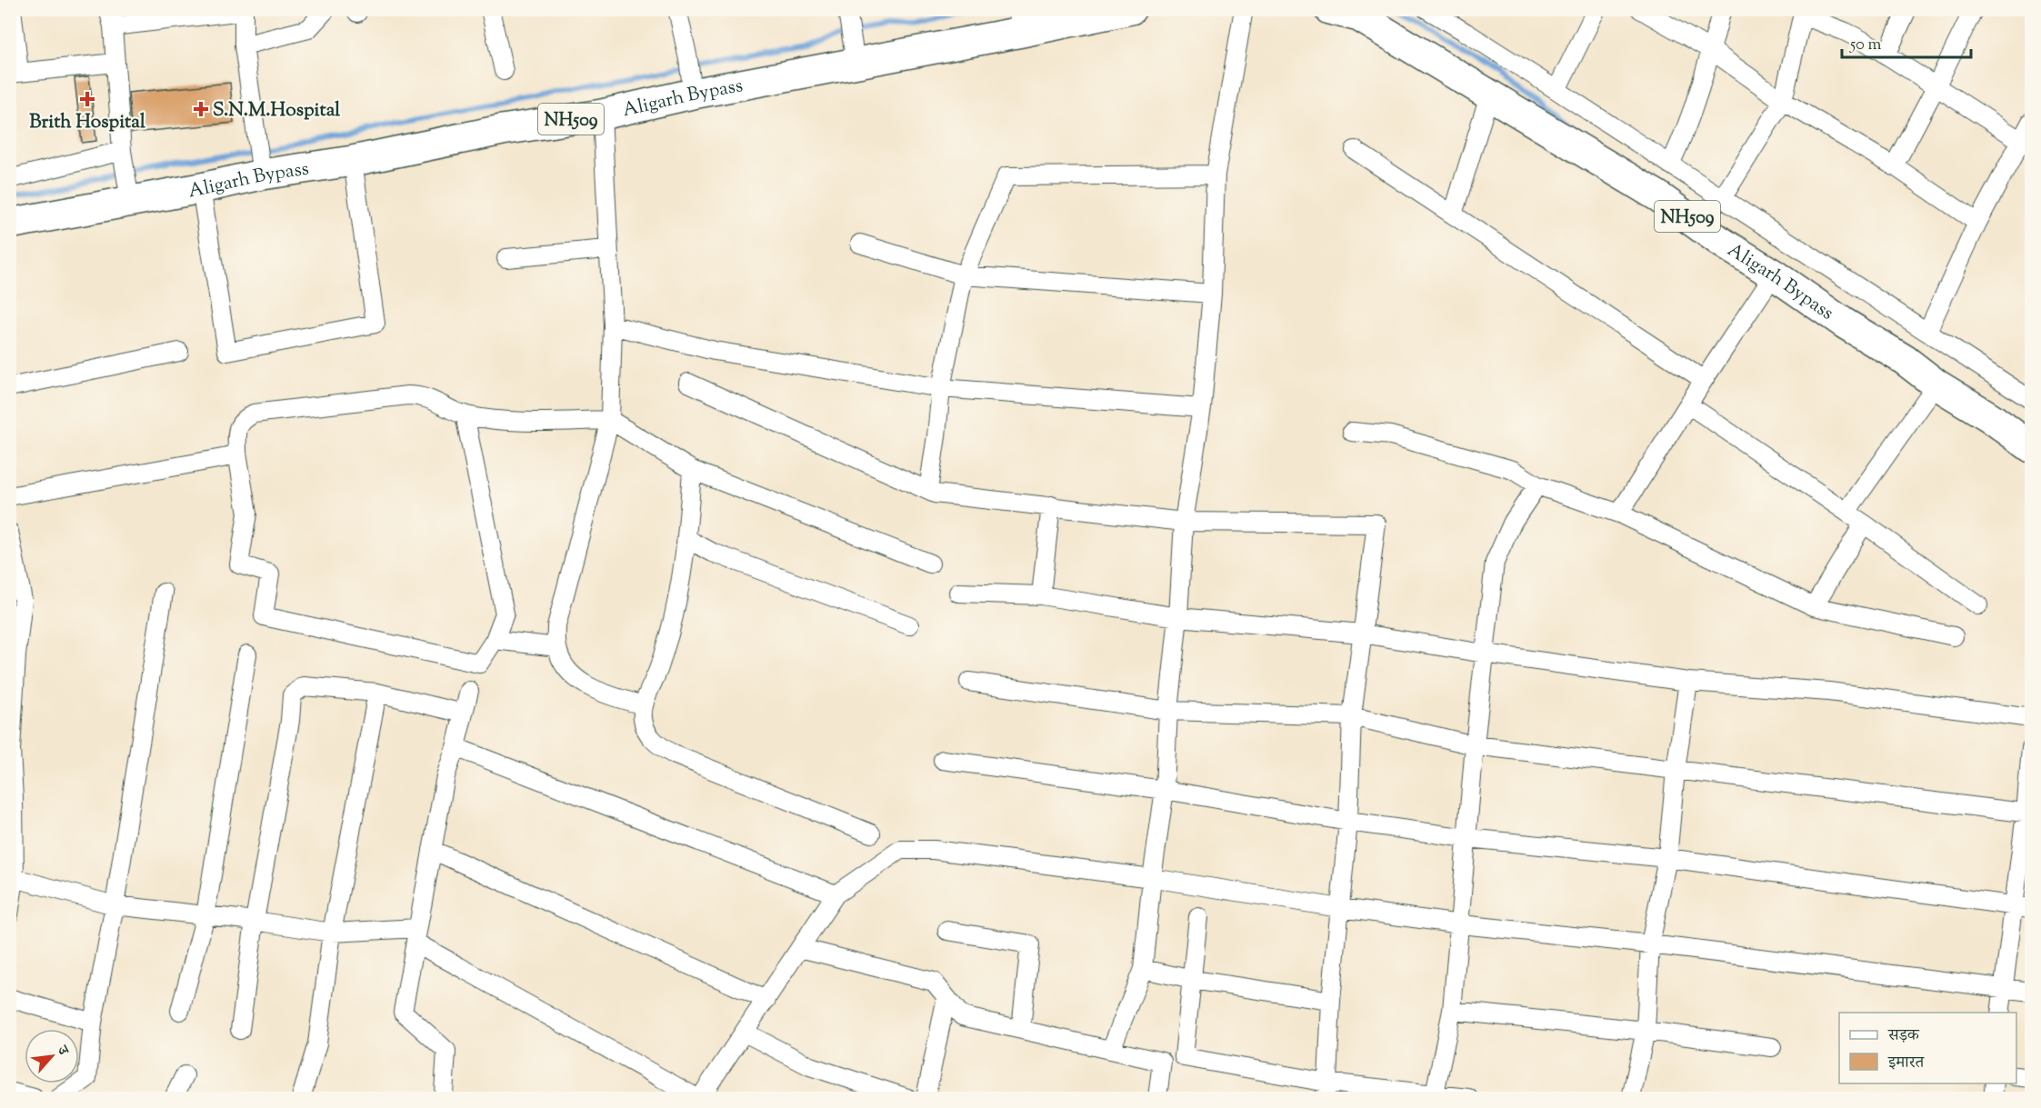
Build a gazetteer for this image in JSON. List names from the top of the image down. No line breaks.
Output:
{"streets":{"highway":["Aligarh Bypass","NH509"]},"places":{"health":["Brith Hospital","S.N.M.Hospital"]},"legend":["सड़क","इमारत"],"scale_bar":"50 m","north":"top right"}
